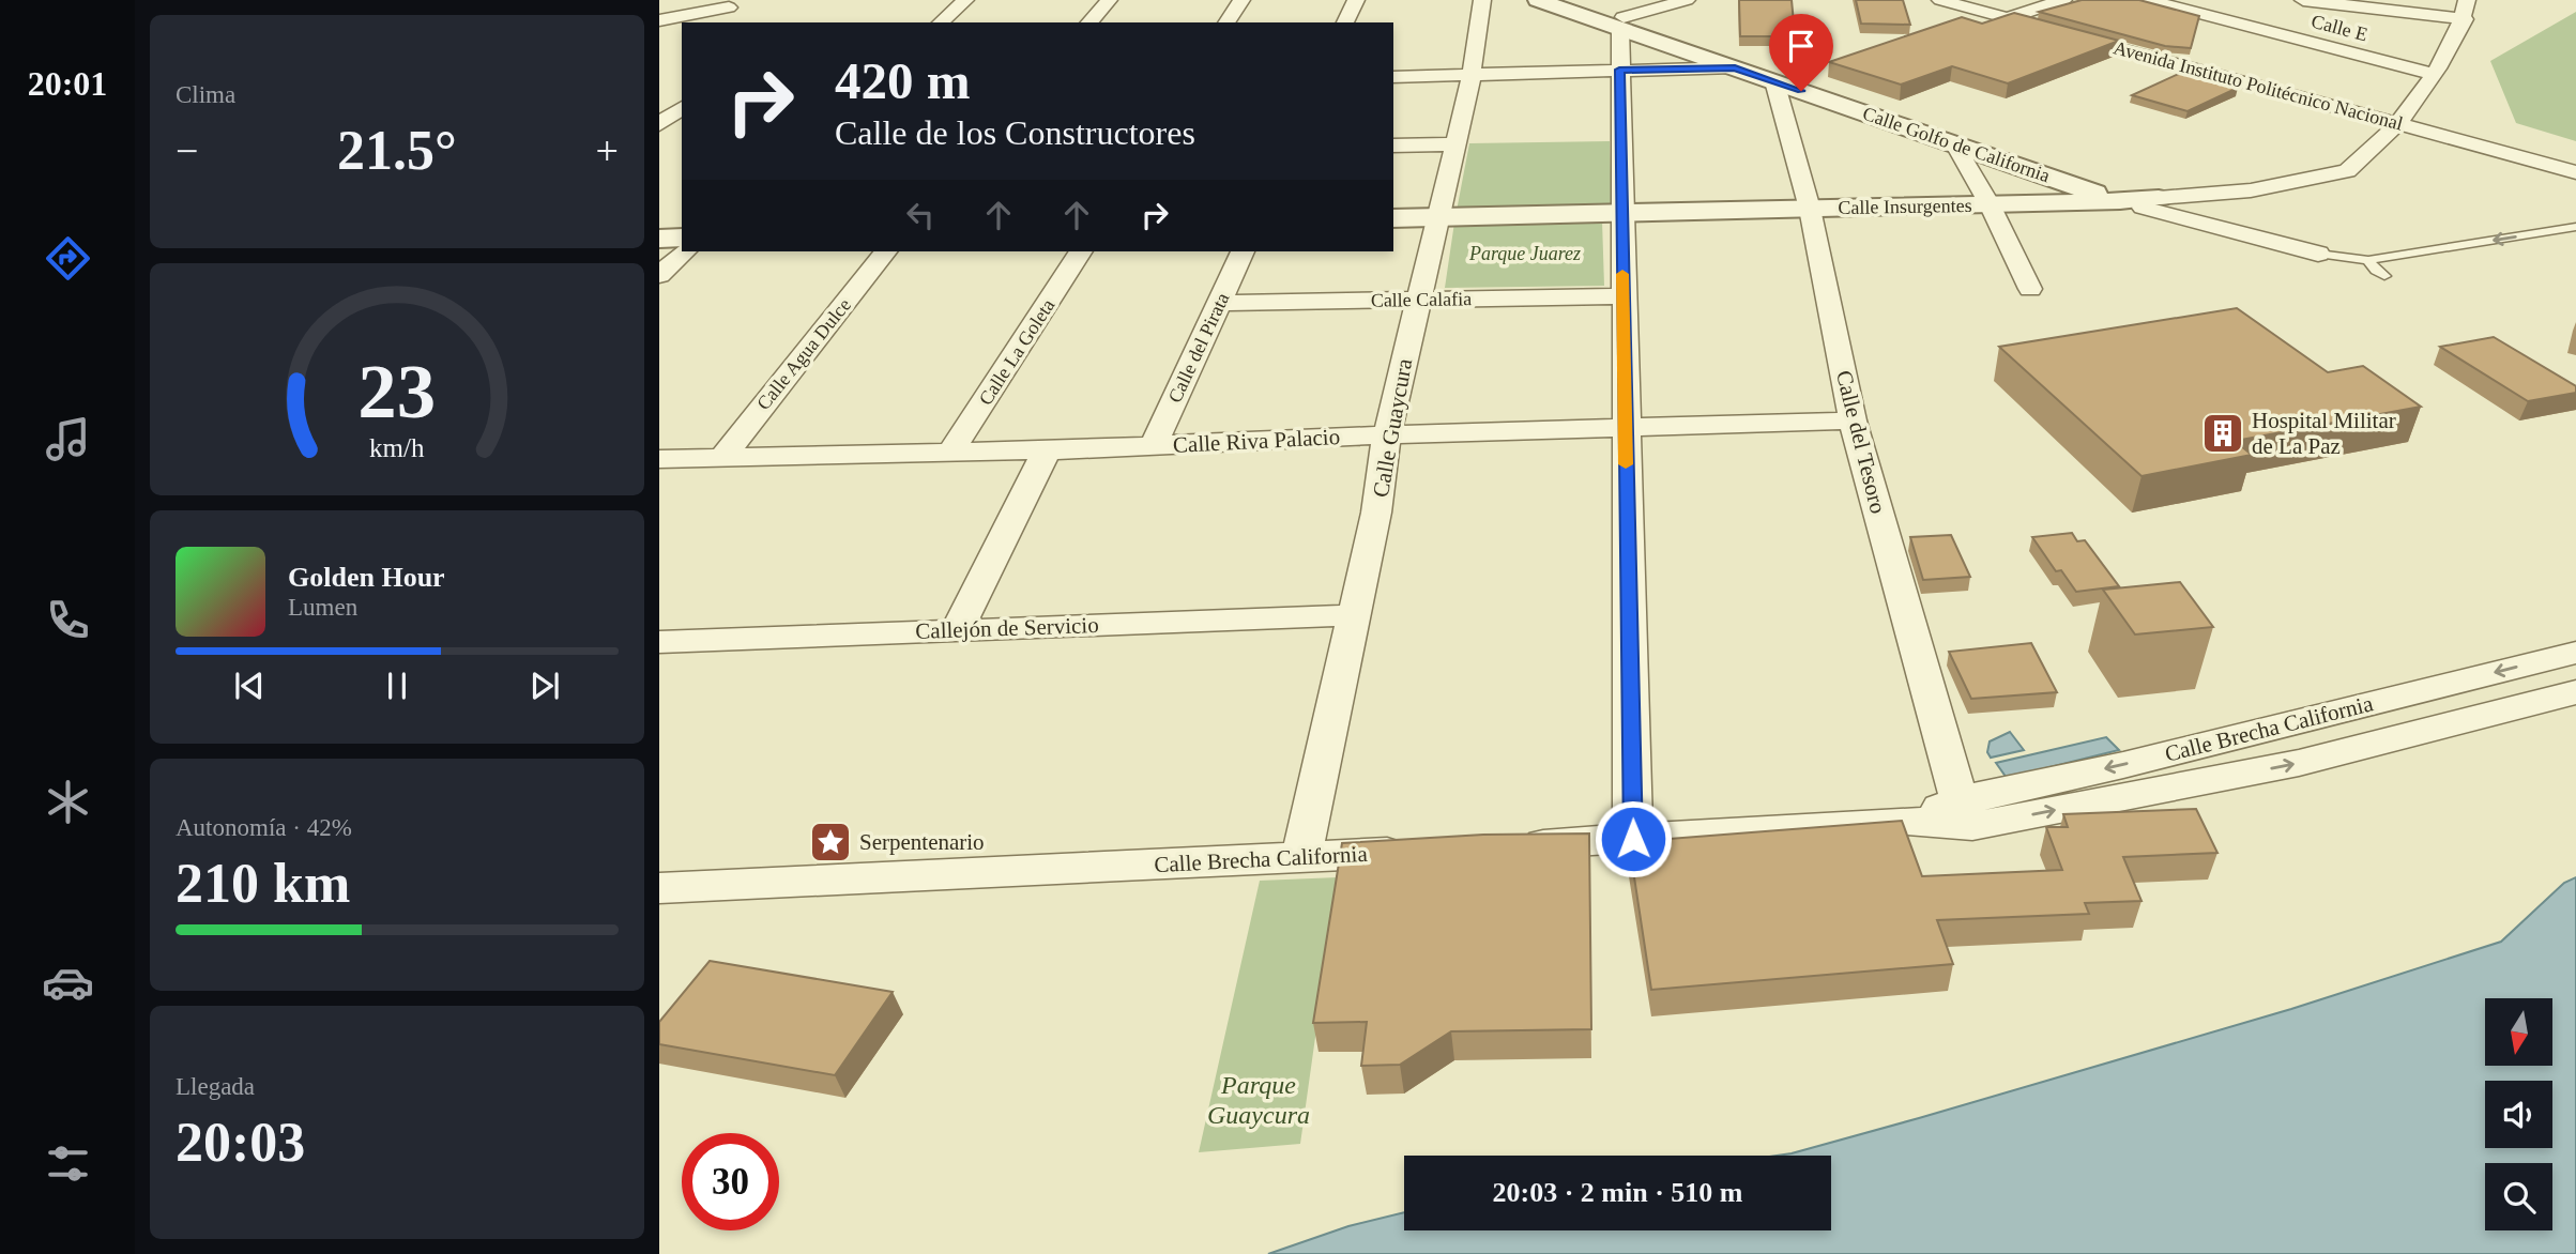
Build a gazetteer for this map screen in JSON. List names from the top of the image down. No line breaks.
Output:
{"streets":{"street":["Calle E","Avenida Instituto Politécnico Nacional","Calle Golfo de California","Calle Insurgentes","Calle Calafia","Calle del Pirata","Calle La Goleta","Calle Agua Dulce","Calle Guaycura","Calle Riva Palacio","Calle del Tesoro","Callejón de Servicio","Calle Brecha California"]},"crossings":[["Calle E","Calle Insurgentes"],["Avenida Instituto Politécnico Nacional","Calle Insurgentes"],["Calle Golfo de California","Calle Insurgentes"],["Calle Golfo de California","Calle del Tesoro"],["Calle Insurgentes","Calle Guaycura"],["Calle Insurgentes","Calle del Tesoro"],["Calle Calafia","Calle del Pirata"],["Calle Calafia","Calle Guaycura"],["Calle del Pirata","Calle Riva Palacio"],["Calle La Goleta","Calle Riva Palacio"],["Calle Agua Dulce","Calle Riva Palacio"],["Calle Guaycura","Calle Riva Palacio"],["Calle Guaycura","Callejón de Servicio"],["Calle Guaycura","Calle Brecha California"],["Calle Riva Palacio","Calle del Tesoro"],["Calle del Tesoro","Calle Brecha California"]],"parks":["Parque Juarez","Parque Guaycura"],"places":{"building":["Hospital Militar de La Paz"],"place":["Serpentenario"]},"north":"bottom","page":{"tabs":"20:01","tile":["Clima",["Autonomía · 42%","210 km"],["Llegada","20:03"]],"turn":["420 m","Calle de los Constructores"],"heat":["−","21.5°","+"],"song":["Golden Hour","Lumen"],"limit":"30","trip":"20:03 · 2 min · 510 m","gauge":["23","km/h"]}}
